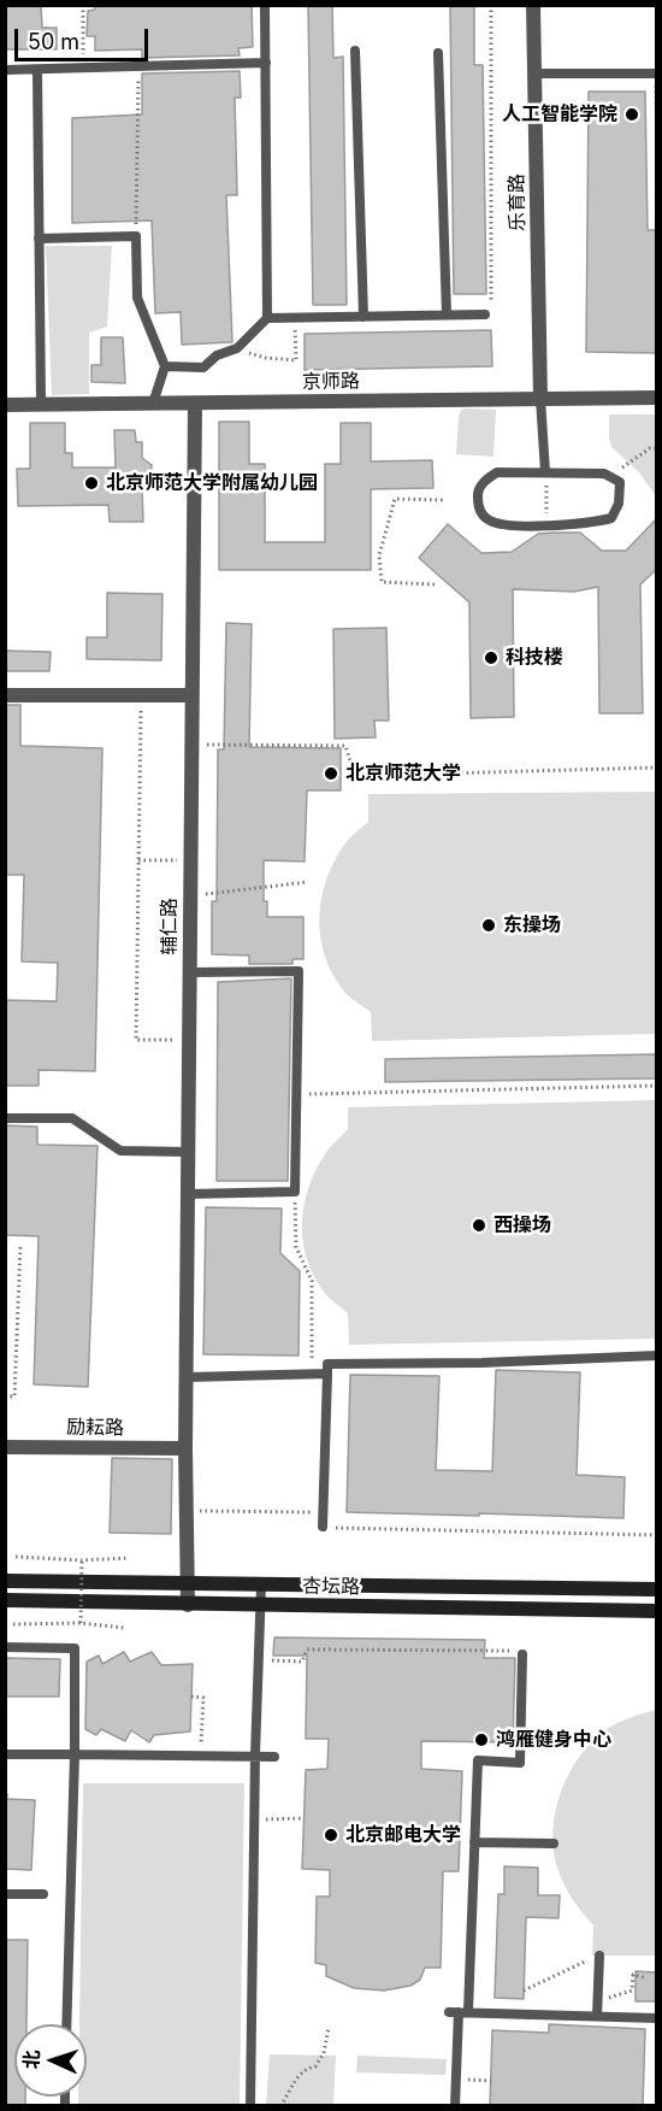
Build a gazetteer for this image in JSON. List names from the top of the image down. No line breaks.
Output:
{"streets":{"street":["乐育路","京师路","辅仁路","励耘路","杏坛路"]},"crossings":[["乐育路","京师路"],["京师路","辅仁路"],["辅仁路","励耘路"],["辅仁路","杏坛路"]],"places":["人工智能学院","北京师范大学附属幼儿园","科技楼","北京师范大学","东操场","西操场","鸿雁健身中心","北京邮电大学"],"scale_bar":"50 m","north":"left"}
